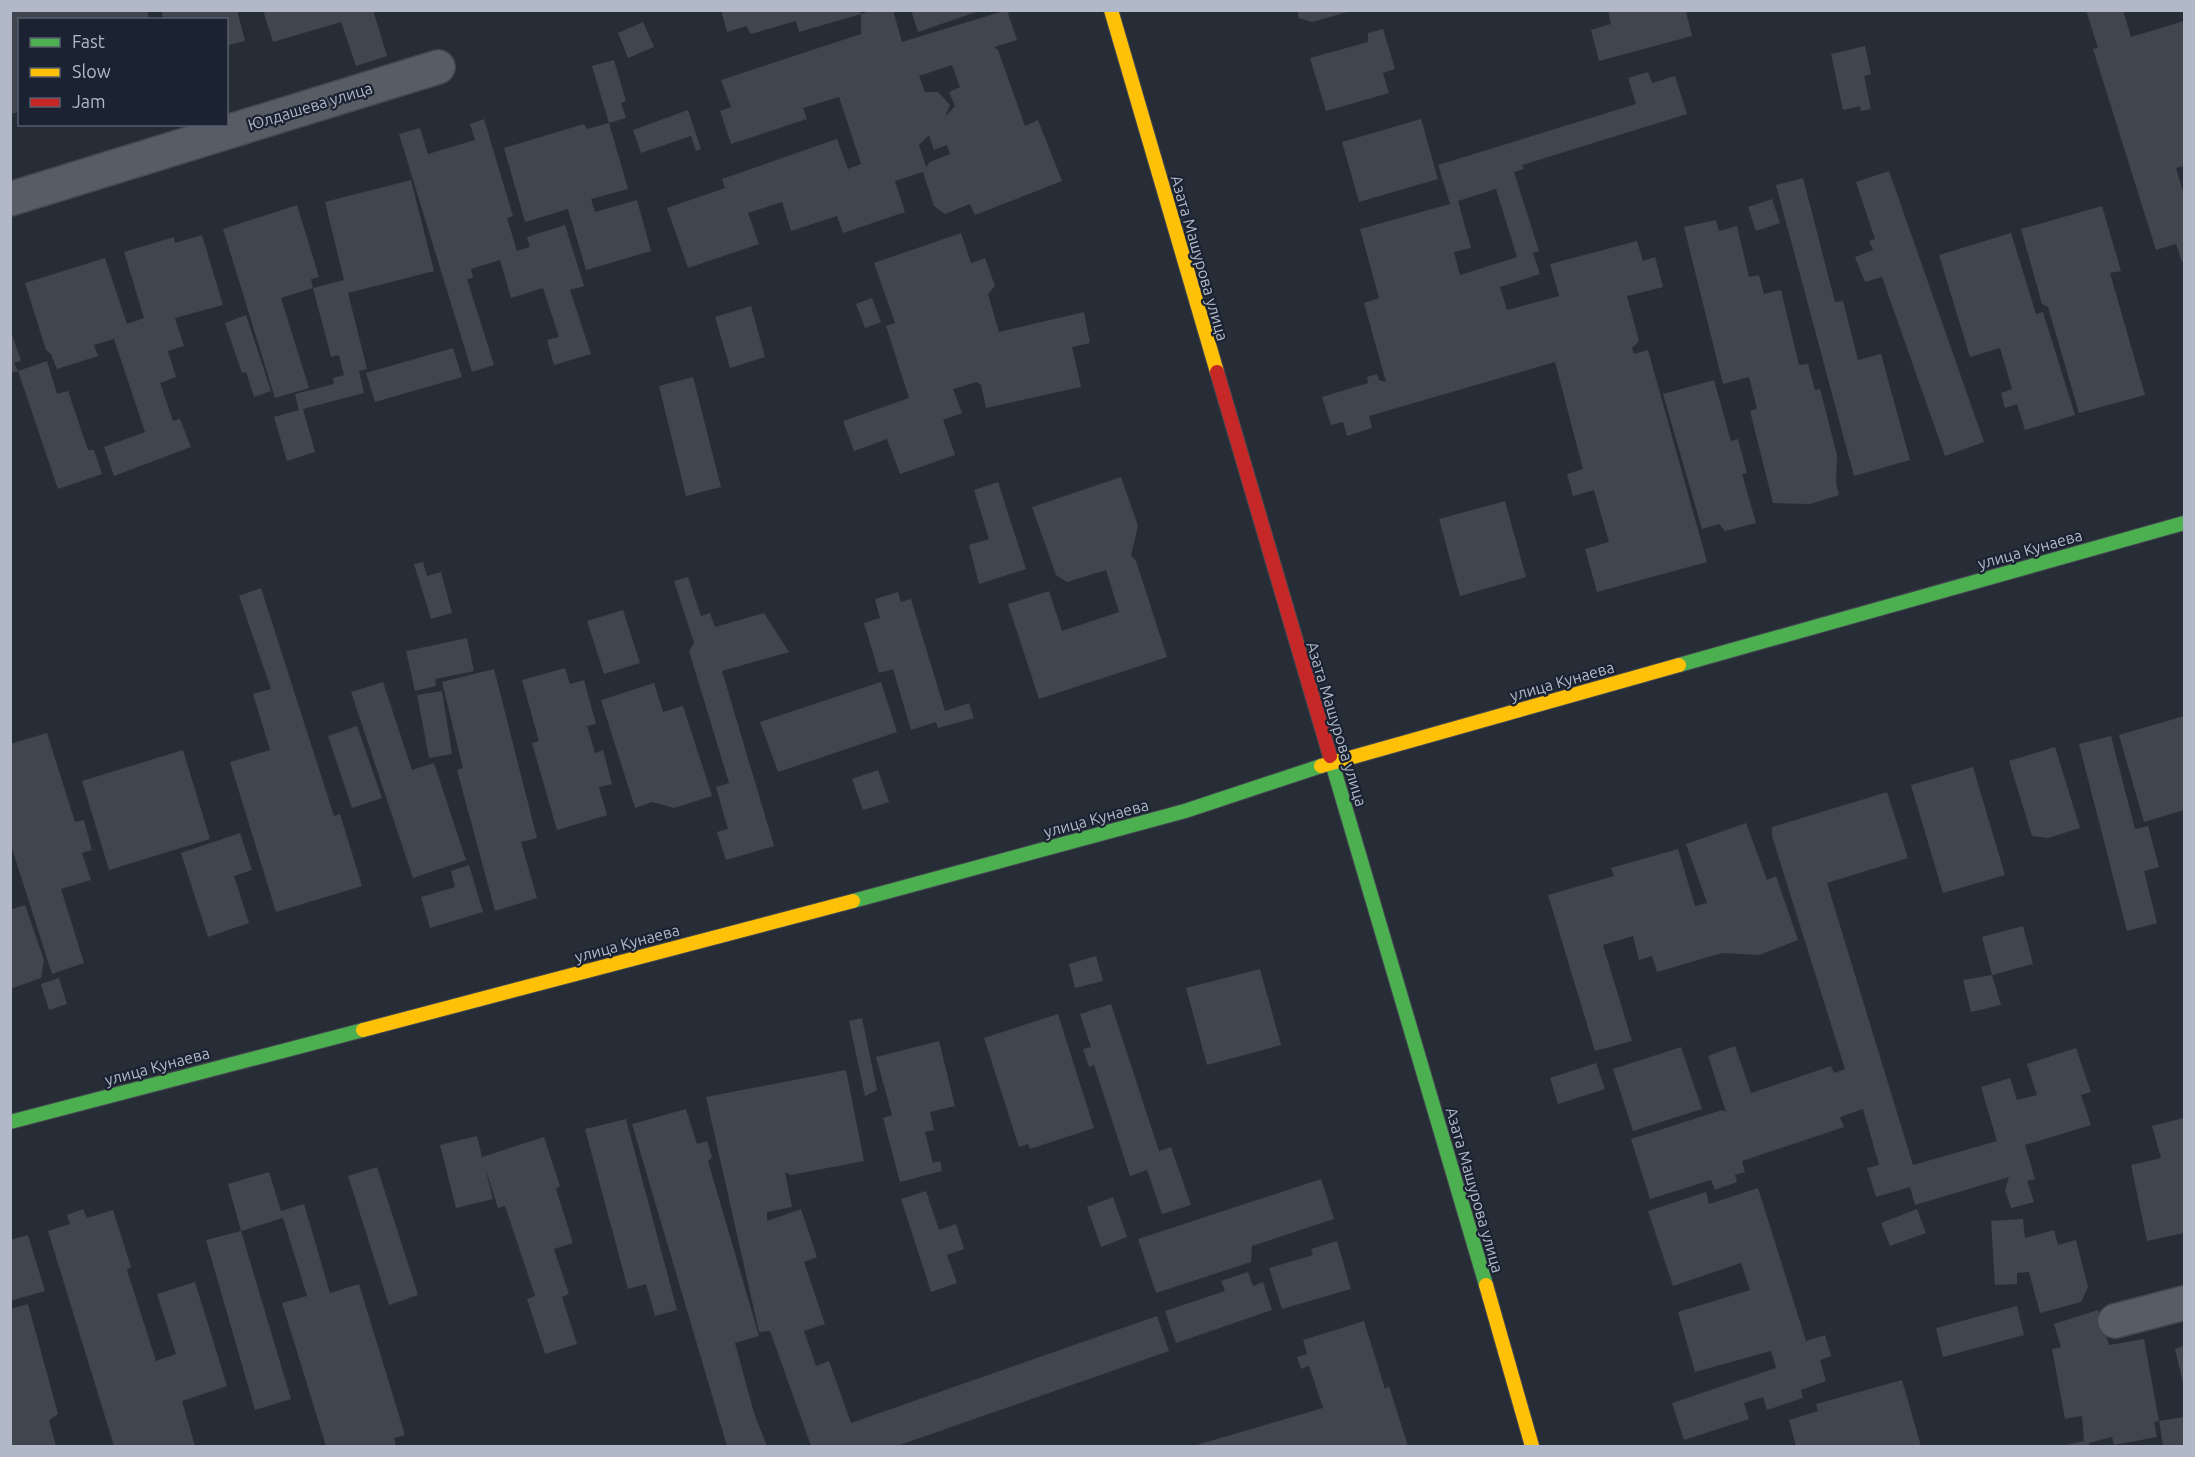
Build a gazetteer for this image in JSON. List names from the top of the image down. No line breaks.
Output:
{"streets":{"main road":["Азата Машурова улица","улица Кунаева"],"street":["Юлдашева улица"]},"crossings":[["Азата Машурова улица","улица Кунаева"]],"legend":["Fast","Slow","Jam"]}
